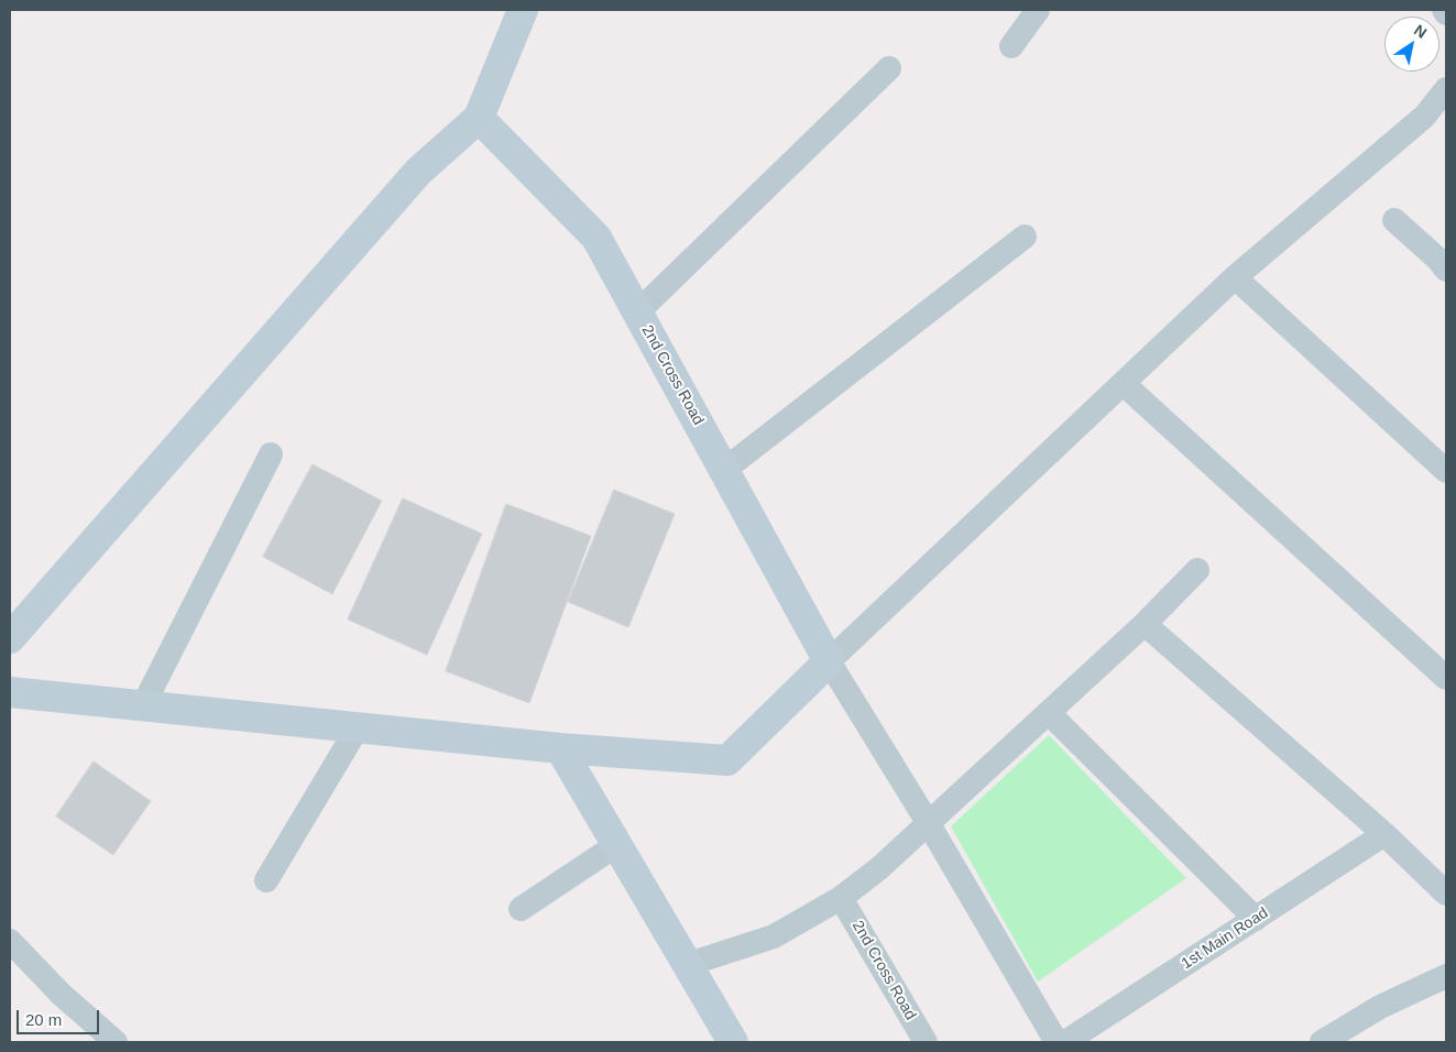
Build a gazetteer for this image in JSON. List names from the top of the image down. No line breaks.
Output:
{"streets":{"street":["2nd Cross Road","1st Main Road"]},"scale_bar":"20 m","north":"top right"}
